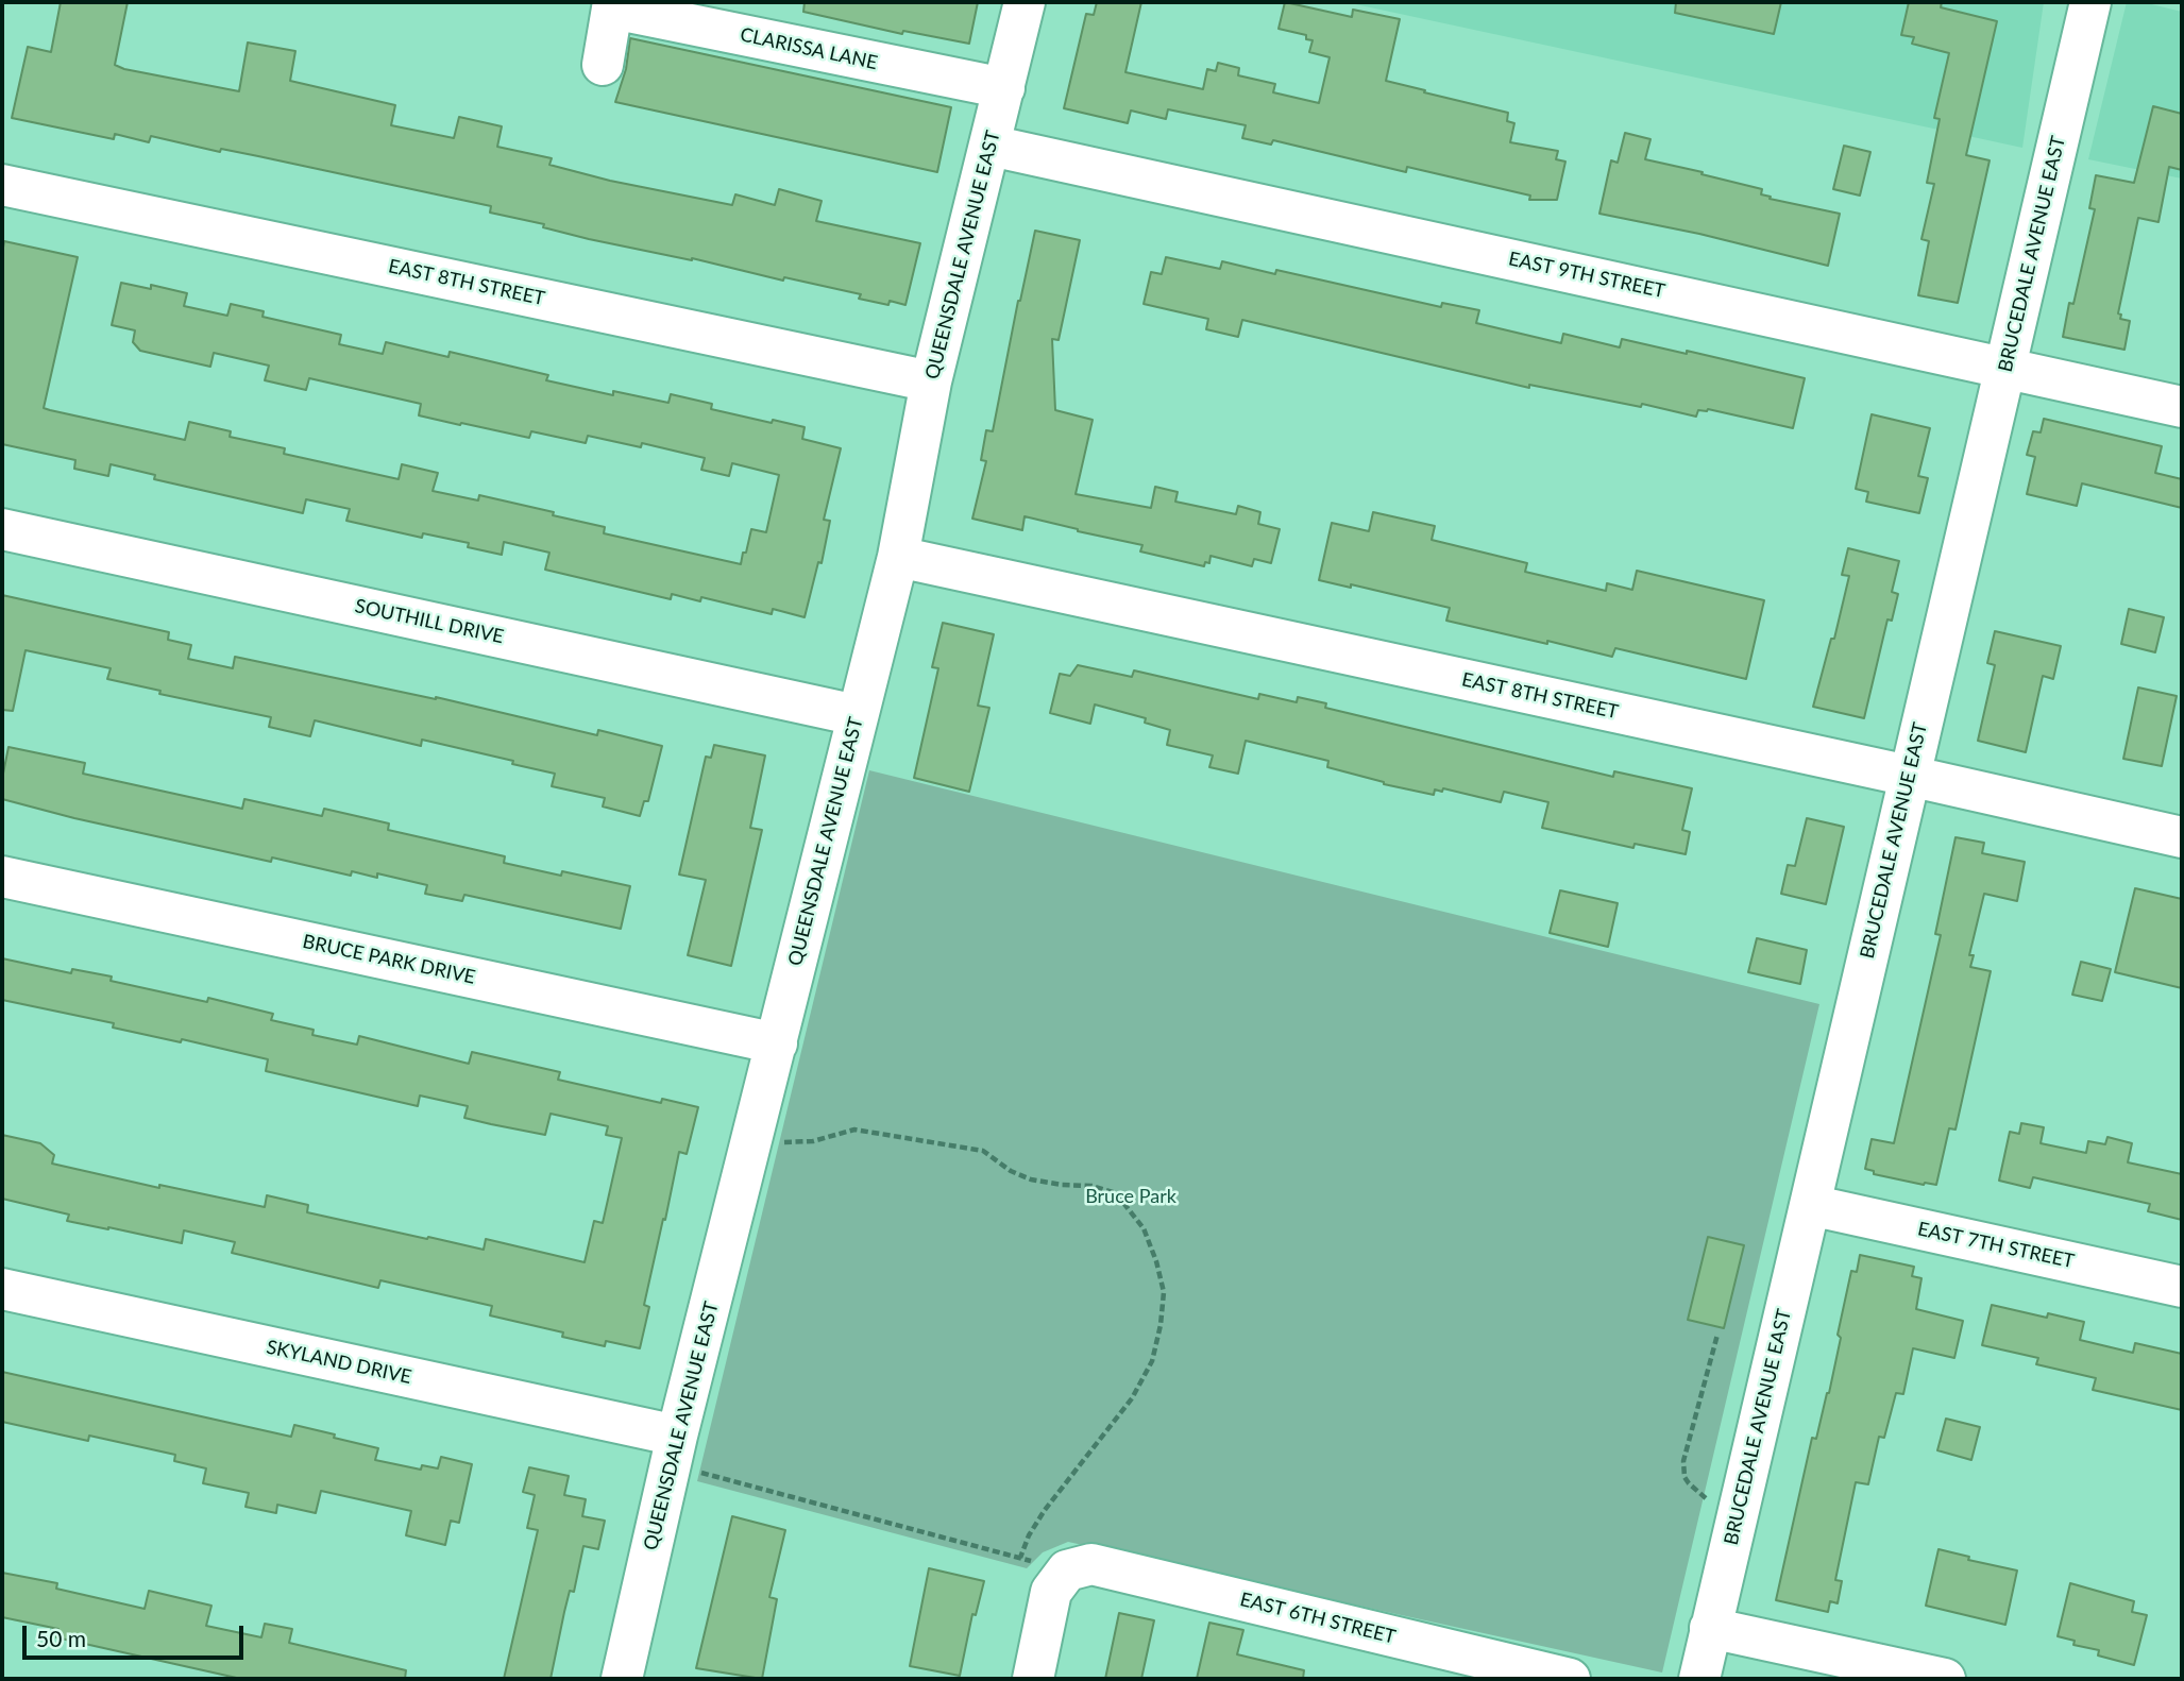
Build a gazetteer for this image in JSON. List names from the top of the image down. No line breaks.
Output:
{"streets":{"street":["CLARISSA LANE","BRUCEDALE AVENUE EAST","QUEENSDALE AVENUE EAST","EAST 9TH STREET","EAST 8TH STREET","SOUTHILL DRIVE","BRUCE PARK DRIVE","EAST 7TH STREET","SKYLAND DRIVE","EAST 6TH STREET"]},"crossings":[["CLARISSA LANE","QUEENSDALE AVENUE EAST"],["BRUCEDALE AVENUE EAST","EAST 9TH STREET"],["BRUCEDALE AVENUE EAST","EAST 8TH STREET"],["BRUCEDALE AVENUE EAST","EAST 7TH STREET"],["QUEENSDALE AVENUE EAST","EAST 9TH STREET"],["QUEENSDALE AVENUE EAST","EAST 8TH STREET"],["QUEENSDALE AVENUE EAST","SOUTHILL DRIVE"],["QUEENSDALE AVENUE EAST","BRUCE PARK DRIVE"],["QUEENSDALE AVENUE EAST","SKYLAND DRIVE"]],"parks":["Bruce Park"],"scale_bar":"50 m"}
